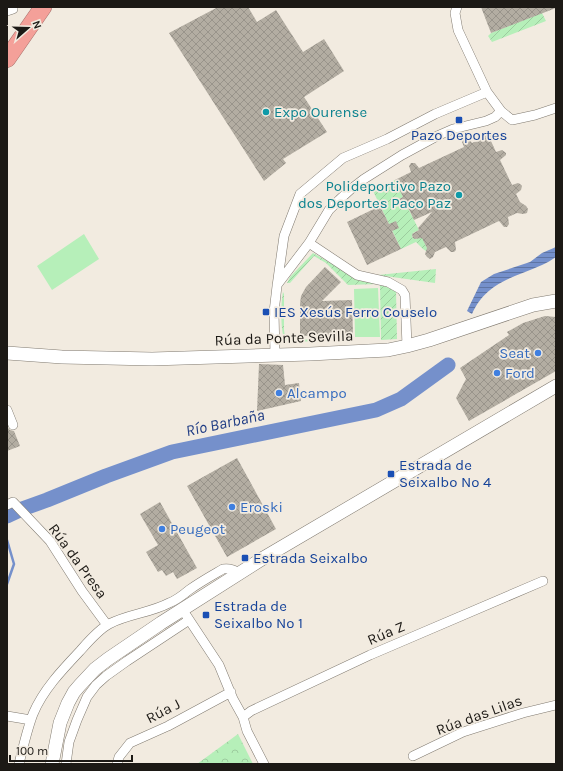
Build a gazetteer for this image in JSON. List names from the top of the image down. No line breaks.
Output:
{"streets":{"street":["Rúa da Ponte Sevilla","Rúa da Presa","Rúa Z","Rúa J","Rúa das Lilas"]},"water":["Río Barbaña"],"places":{"other":["Expo Ourense","Polideportivo Pazo dos Deportes Paco Paz","Seat","Ford","Alcampo","Eroski","Peugeot"],"transit":["Pazo Deportes","IES Xesús Ferro Couselo","Estrada de Seixalbo Nº 4","Estrada Seixalbo","Estrada de Seixalbo Nº 1"]},"scale_bar":"100 m","north":"right"}
